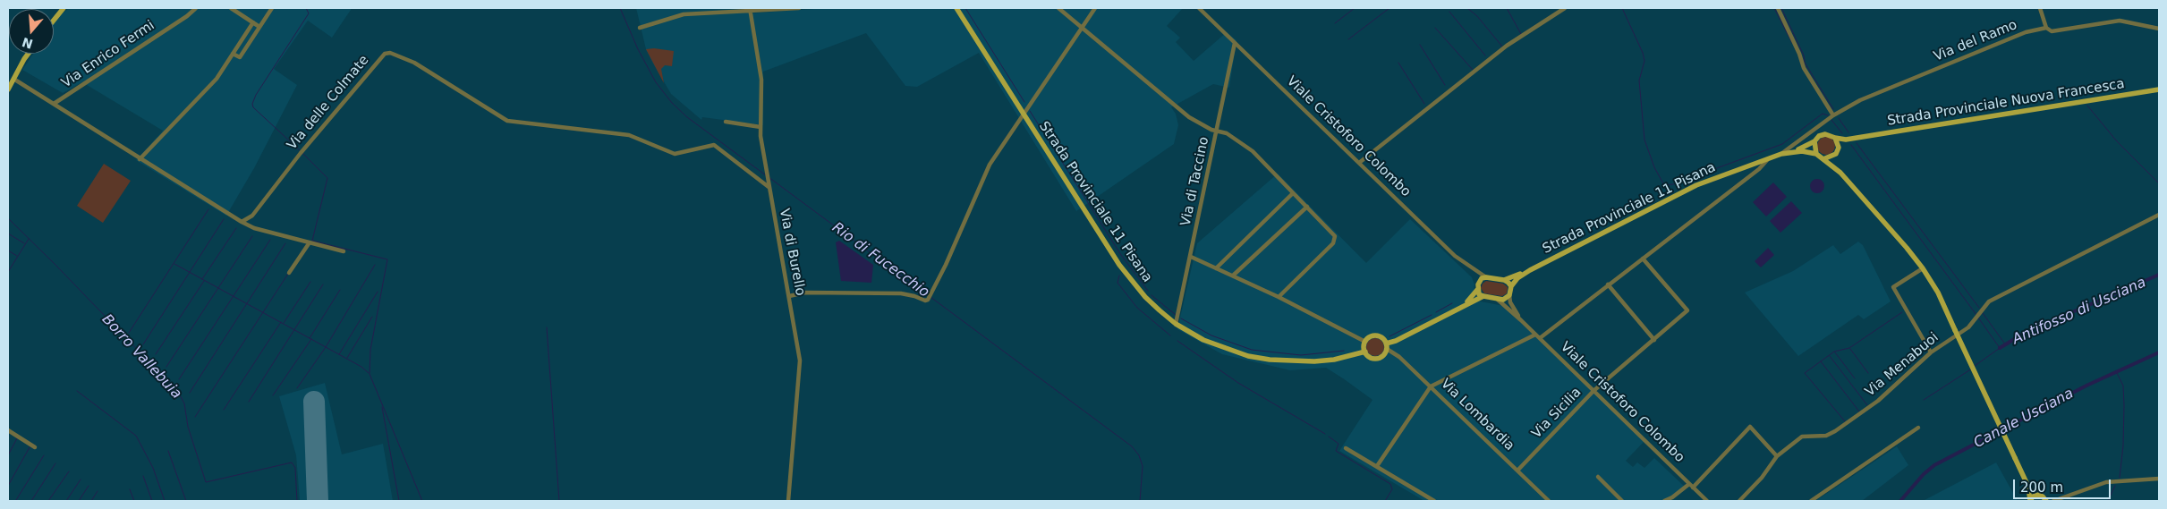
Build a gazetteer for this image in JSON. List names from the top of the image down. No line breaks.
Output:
{"streets":{"main road":["Strada Provinciale Nuova Francesca","Strada Provinciale 11 Pisana"],"street":["Via del Ramo","Via Enrico Fermi","Via delle Colmate","Viale Cristoforo Colombo","Via di Taccino","Via di Burello","Via Menabuoi","Via Sicilia","Via Lombardia"]},"crossings":[["Via del Ramo","Strada Provinciale 11 Pisana"],["Via delle Colmate","Via di Burello"],["Strada Provinciale Nuova Francesca","Strada Provinciale 11 Pisana"],["Viale Cristoforo Colombo","Via di Taccino"],["Viale Cristoforo Colombo","Strada Provinciale 11 Pisana"],["Viale Cristoforo Colombo","Via Sicilia"],["Via di Taccino","Strada Provinciale 11 Pisana"],["Strada Provinciale 11 Pisana","Via Lombardia"],["Via Sicilia","Via Lombardia"]],"water":["Rio di Fucecchio","Antifosso di Usciana","Borro Vallebuia","Canale Usciana"],"scale_bar":"200 m","north":"bottom"}
